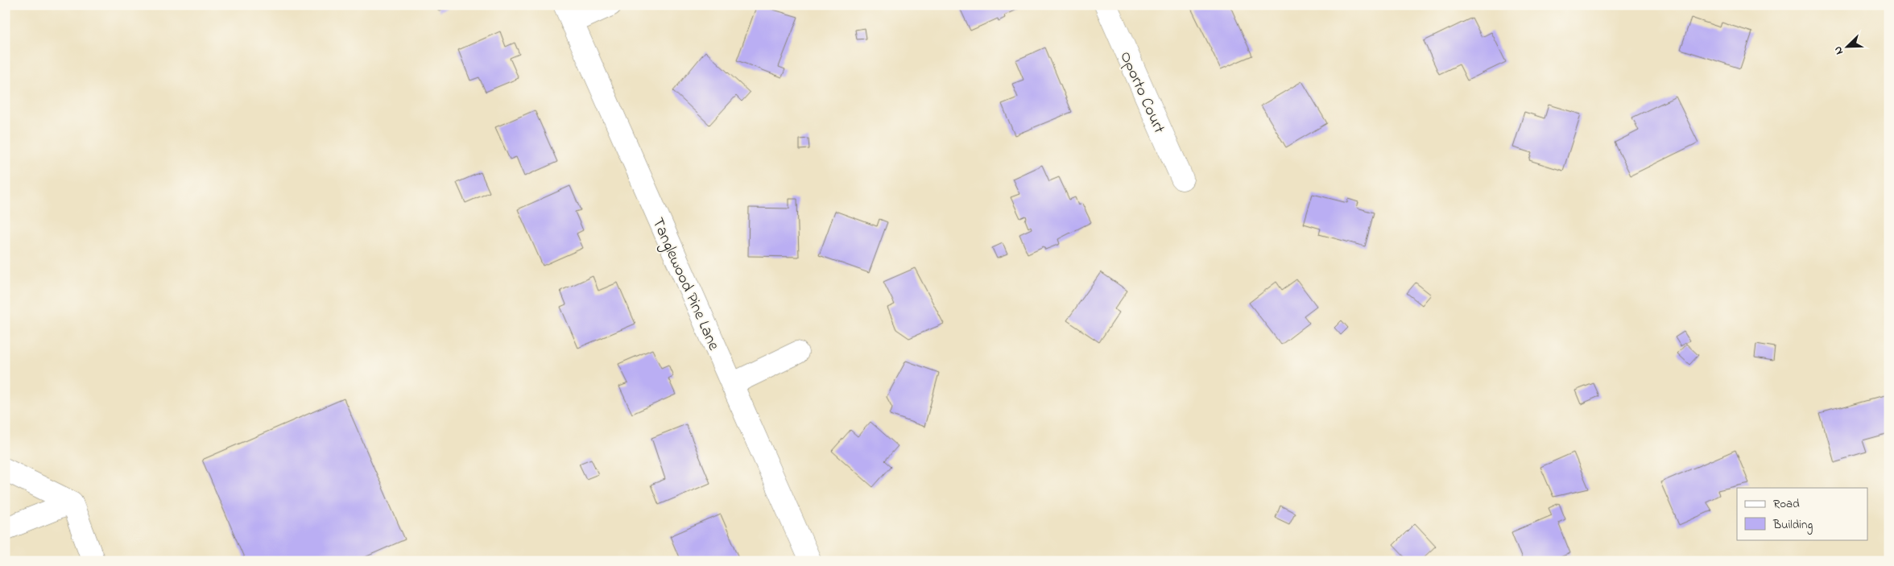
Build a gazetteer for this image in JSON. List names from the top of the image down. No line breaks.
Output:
{"streets":{"street":["Oporto Court","Tanglewood Pine Lane"]},"legend":["Road","Building"],"north":"bottom left"}
